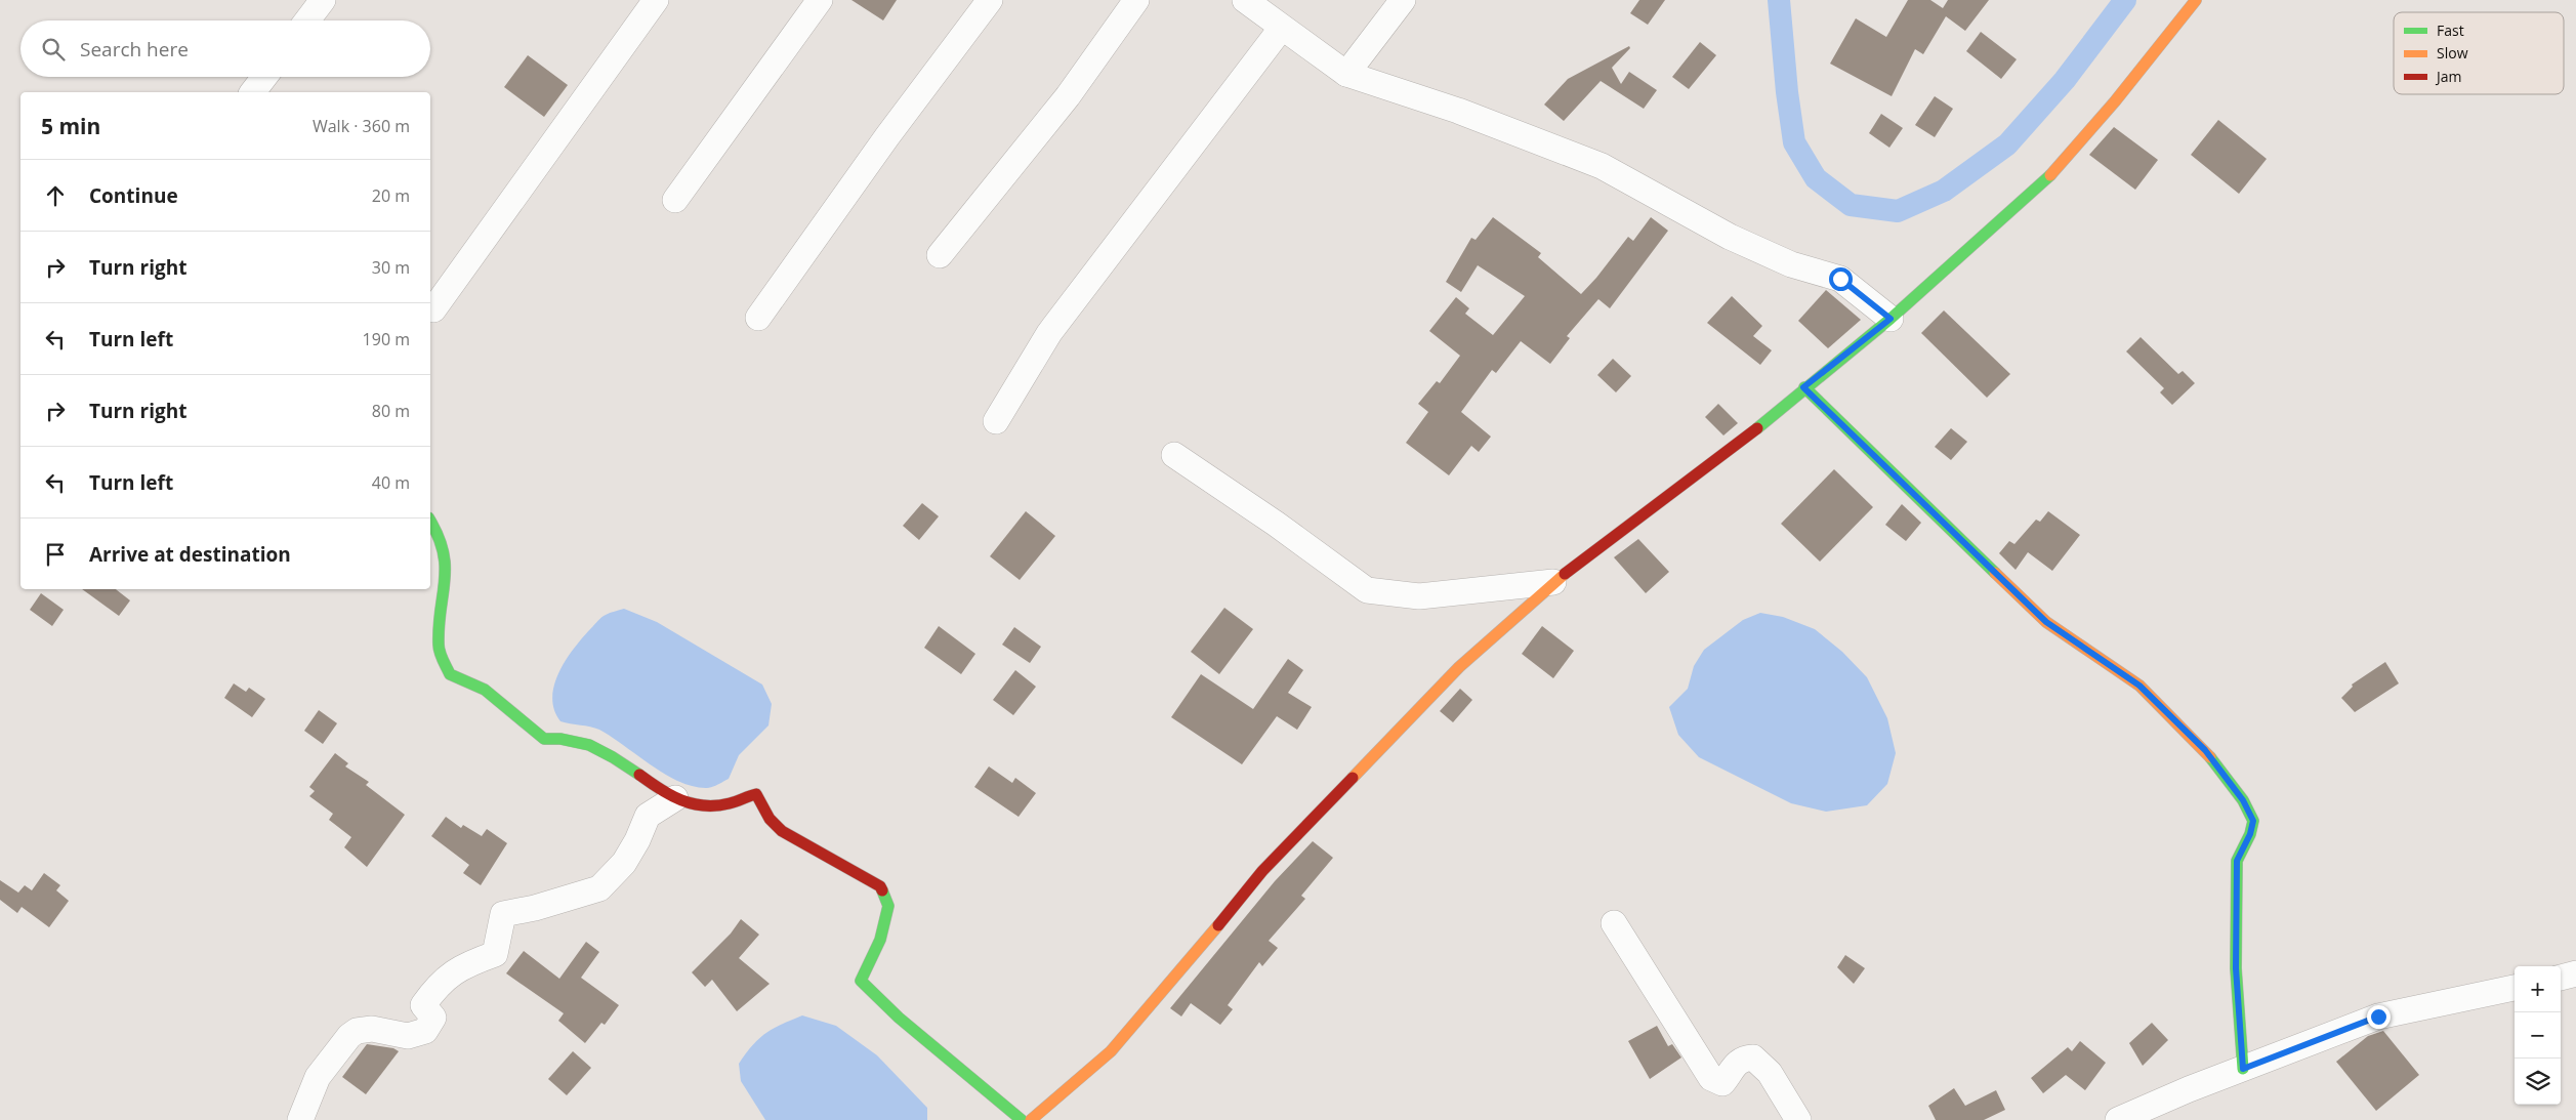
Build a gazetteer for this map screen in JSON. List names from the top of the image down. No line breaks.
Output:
{"legend":["Fast","Slow","Jam"],"page":{"search":"Search here","heading":["5 min","Walk · 360 m"],"list":[["Continue","20 m"],["Turn right","30 m"],["Turn left","190 m"],["Turn right","80 m"],["Turn left","40 m"],"Arrive at destination"],"map_buttons":["+","−"]}}
